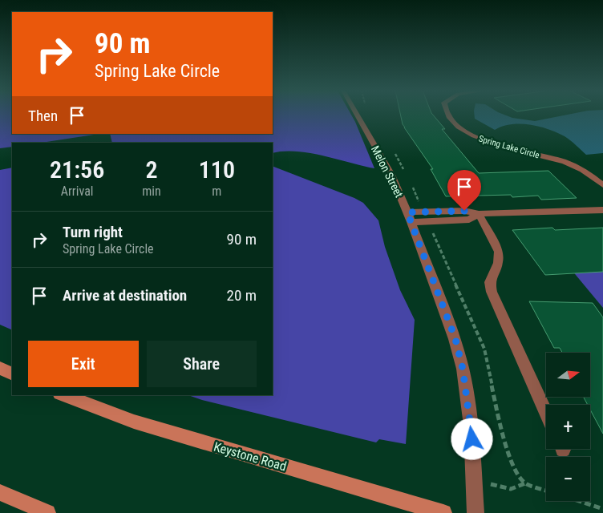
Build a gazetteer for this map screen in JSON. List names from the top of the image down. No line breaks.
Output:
{"streets":{"main road":["Keystone Road"],"street":["Spring Lake Circle","Melon Street"]},"north":"right","page":{"turn":["90 m","Spring Lake Circle"],"then":"Then","eta":["21:56","Arrival","2","min","110","m"],"list":[{"name":"Turn right","note":"Spring Lake Circle","value":"90 m"},{"name":"Arrive at destination","value":"20 m"}],"buttons":["Exit","Share"],"map_buttons":["+","−"]}}
